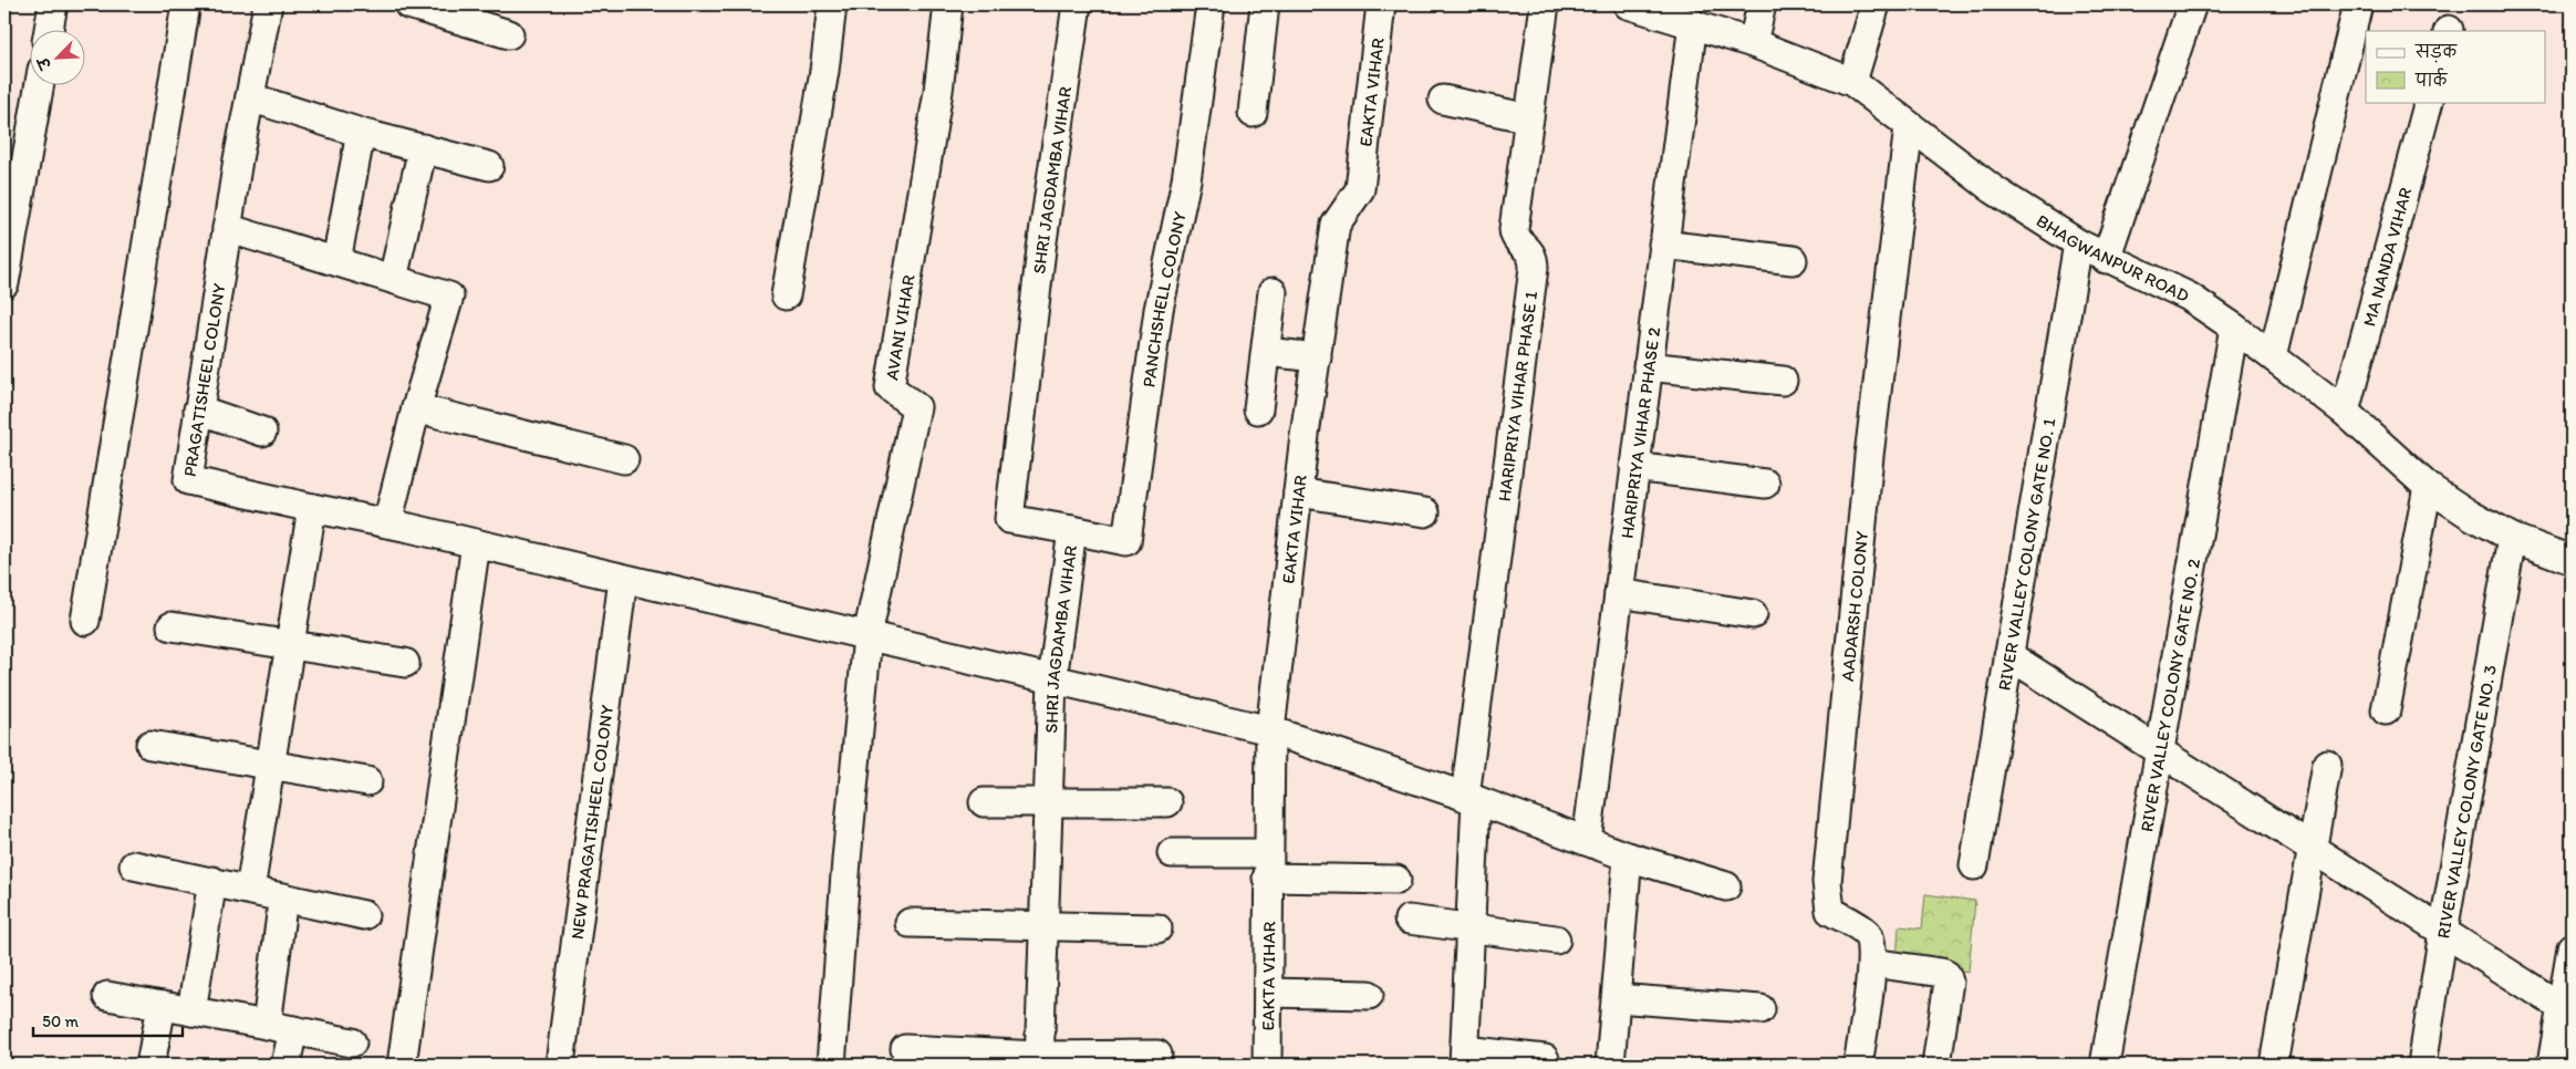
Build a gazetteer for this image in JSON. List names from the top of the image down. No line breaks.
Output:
{"streets":{"street":["EAKTA VIHAR","SHRI JAGDAMBA VIHAR","MA NANDA VIHAR","BHAGWANPUR ROAD","PANCHSHELL COLONY","AVANI VIHAR","PRAGATISHEEL COLONY","HARIPRIYA VIHAR PHASE 1","HARIPRIYA VIHAR PHASE 2","RIVER VALLEY COLONY GATE NO. 1","AADARSH COLONY","RIVER VALLEY COLONY GATE NO. 2","RIVER VALLEY COLONY GATE NO. 3","NEW PRAGATISHEEL COLONY"]},"crossings":[["SHRI JAGDAMBA VIHAR","PANCHSHELL COLONY"],["MA NANDA VIHAR","BHAGWANPUR ROAD"],["BHAGWANPUR ROAD","HARIPRIYA VIHAR PHASE 2"],["BHAGWANPUR ROAD","RIVER VALLEY COLONY GATE NO. 1"],["BHAGWANPUR ROAD","AADARSH COLONY"],["BHAGWANPUR ROAD","RIVER VALLEY COLONY GATE NO. 2"],["BHAGWANPUR ROAD","RIVER VALLEY COLONY GATE NO. 3"]],"legend":["सड़क","पार्क"],"scale_bar":"50 m","north":"bottom left"}
